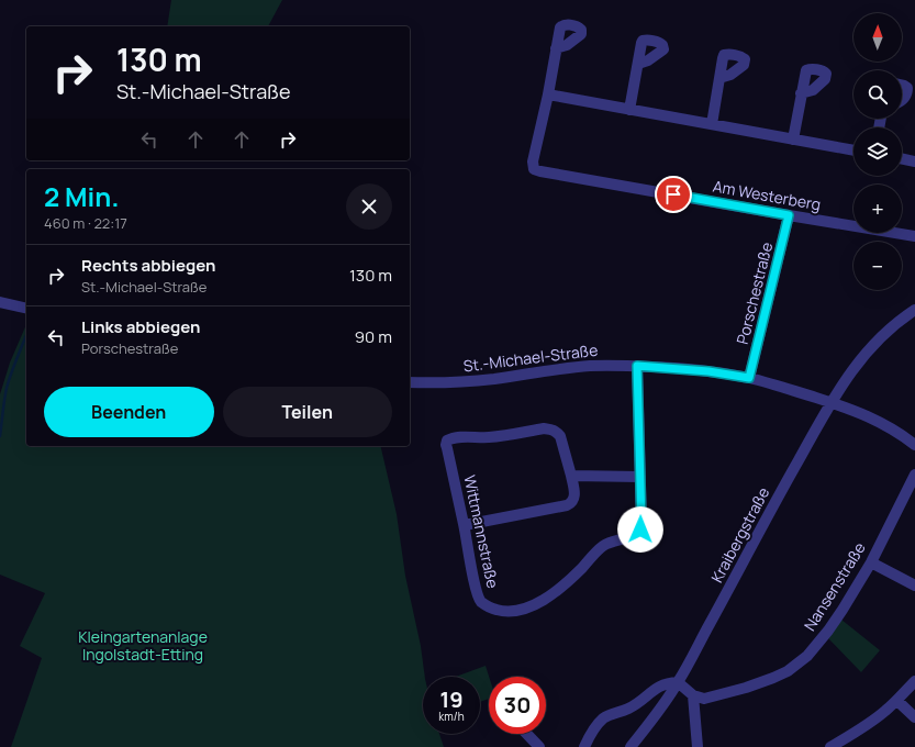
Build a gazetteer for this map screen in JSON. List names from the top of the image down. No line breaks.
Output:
{"streets":{"street":["Am Westerberg","Porschestraße","St.-Michael-Straße","Wittmannstraße","Kraibergstraße","Nansenstraße"]},"crossings":[["Am Westerberg","Porschestraße"],["Porschestraße","St.-Michael-Straße"],["St.-Michael-Straße","Kraibergstraße"]],"parks":["Kleingartenanlage Ingolstadt-Etting"],"north":"top","page":{"map_buttons":["+","−"],"turn":["130 m","St.-Michael-Straße"],"heading":["2 Min.","460 m · 22:17"],"list":[{"name":"Rechts abbiegen","note":"St.-Michael-Straße","value":"130 m"},{"name":"Links abbiegen","note":"Porschestraße","value":"90 m"}],"buttons":["Beenden","Teilen"],"speed":"19 km/h","limit":"30"}}
